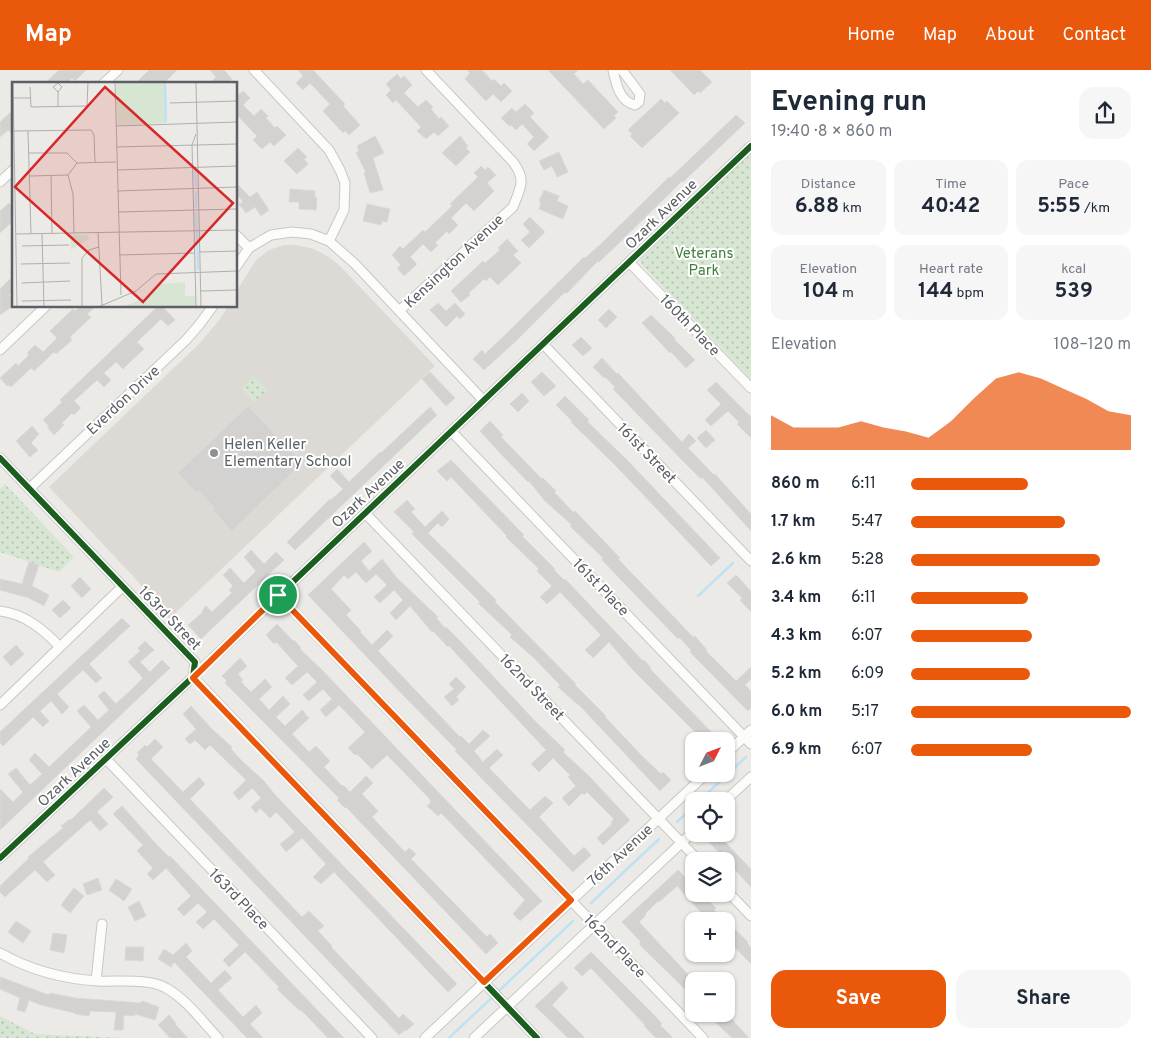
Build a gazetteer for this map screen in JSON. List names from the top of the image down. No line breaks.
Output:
{"streets":{"street":["Ozark Avenue","Kensington Avenue","160th Place","Everdon Drive","161st Street","161st Place","163rd Street","162nd Street","76th Avenue","163rd Place","162nd Place"]},"crossings":[["Ozark Avenue","160th Place"],["Ozark Avenue","161st Street"],["Ozark Avenue","161st Place"],["Ozark Avenue","163rd Street"],["Ozark Avenue","162nd Street"],["Ozark Avenue","163rd Place"],["Ozark Avenue","162nd Place"],["Everdon Drive","163rd Street"],["162nd Street","76th Avenue"],["76th Avenue","162nd Place"]],"parks":["Veterans Park"],"places":["Helen Keller Elementary School"],"north":"top right","page":{"header":"Map","nav":["Home","Map","About","Contact"],"heading":["Evening run","19:40 · 8 × 860 m"],"stats":[["Distance","6.88 km"],["Time","40:42"],["Pace","5:55 /km"],["Elevation","104 m"],["Heart rate","144 bpm"],["kcal","539"]],"chart":["Elevation","108–120 m"],"list":[{"name":"860 m","note":"6:11"},{"name":"1.7 km","note":"5:47"},{"name":"2.6 km","note":"5:28"},{"name":"3.4 km","note":"6:11"},{"name":"4.3 km","note":"6:07"},{"name":"5.2 km","note":"6:09"},{"name":"6.0 km","note":"5:17"},{"name":"6.9 km","note":"6:07"}],"map_buttons":["+","−"],"buttons":["Save","Share"]}}
